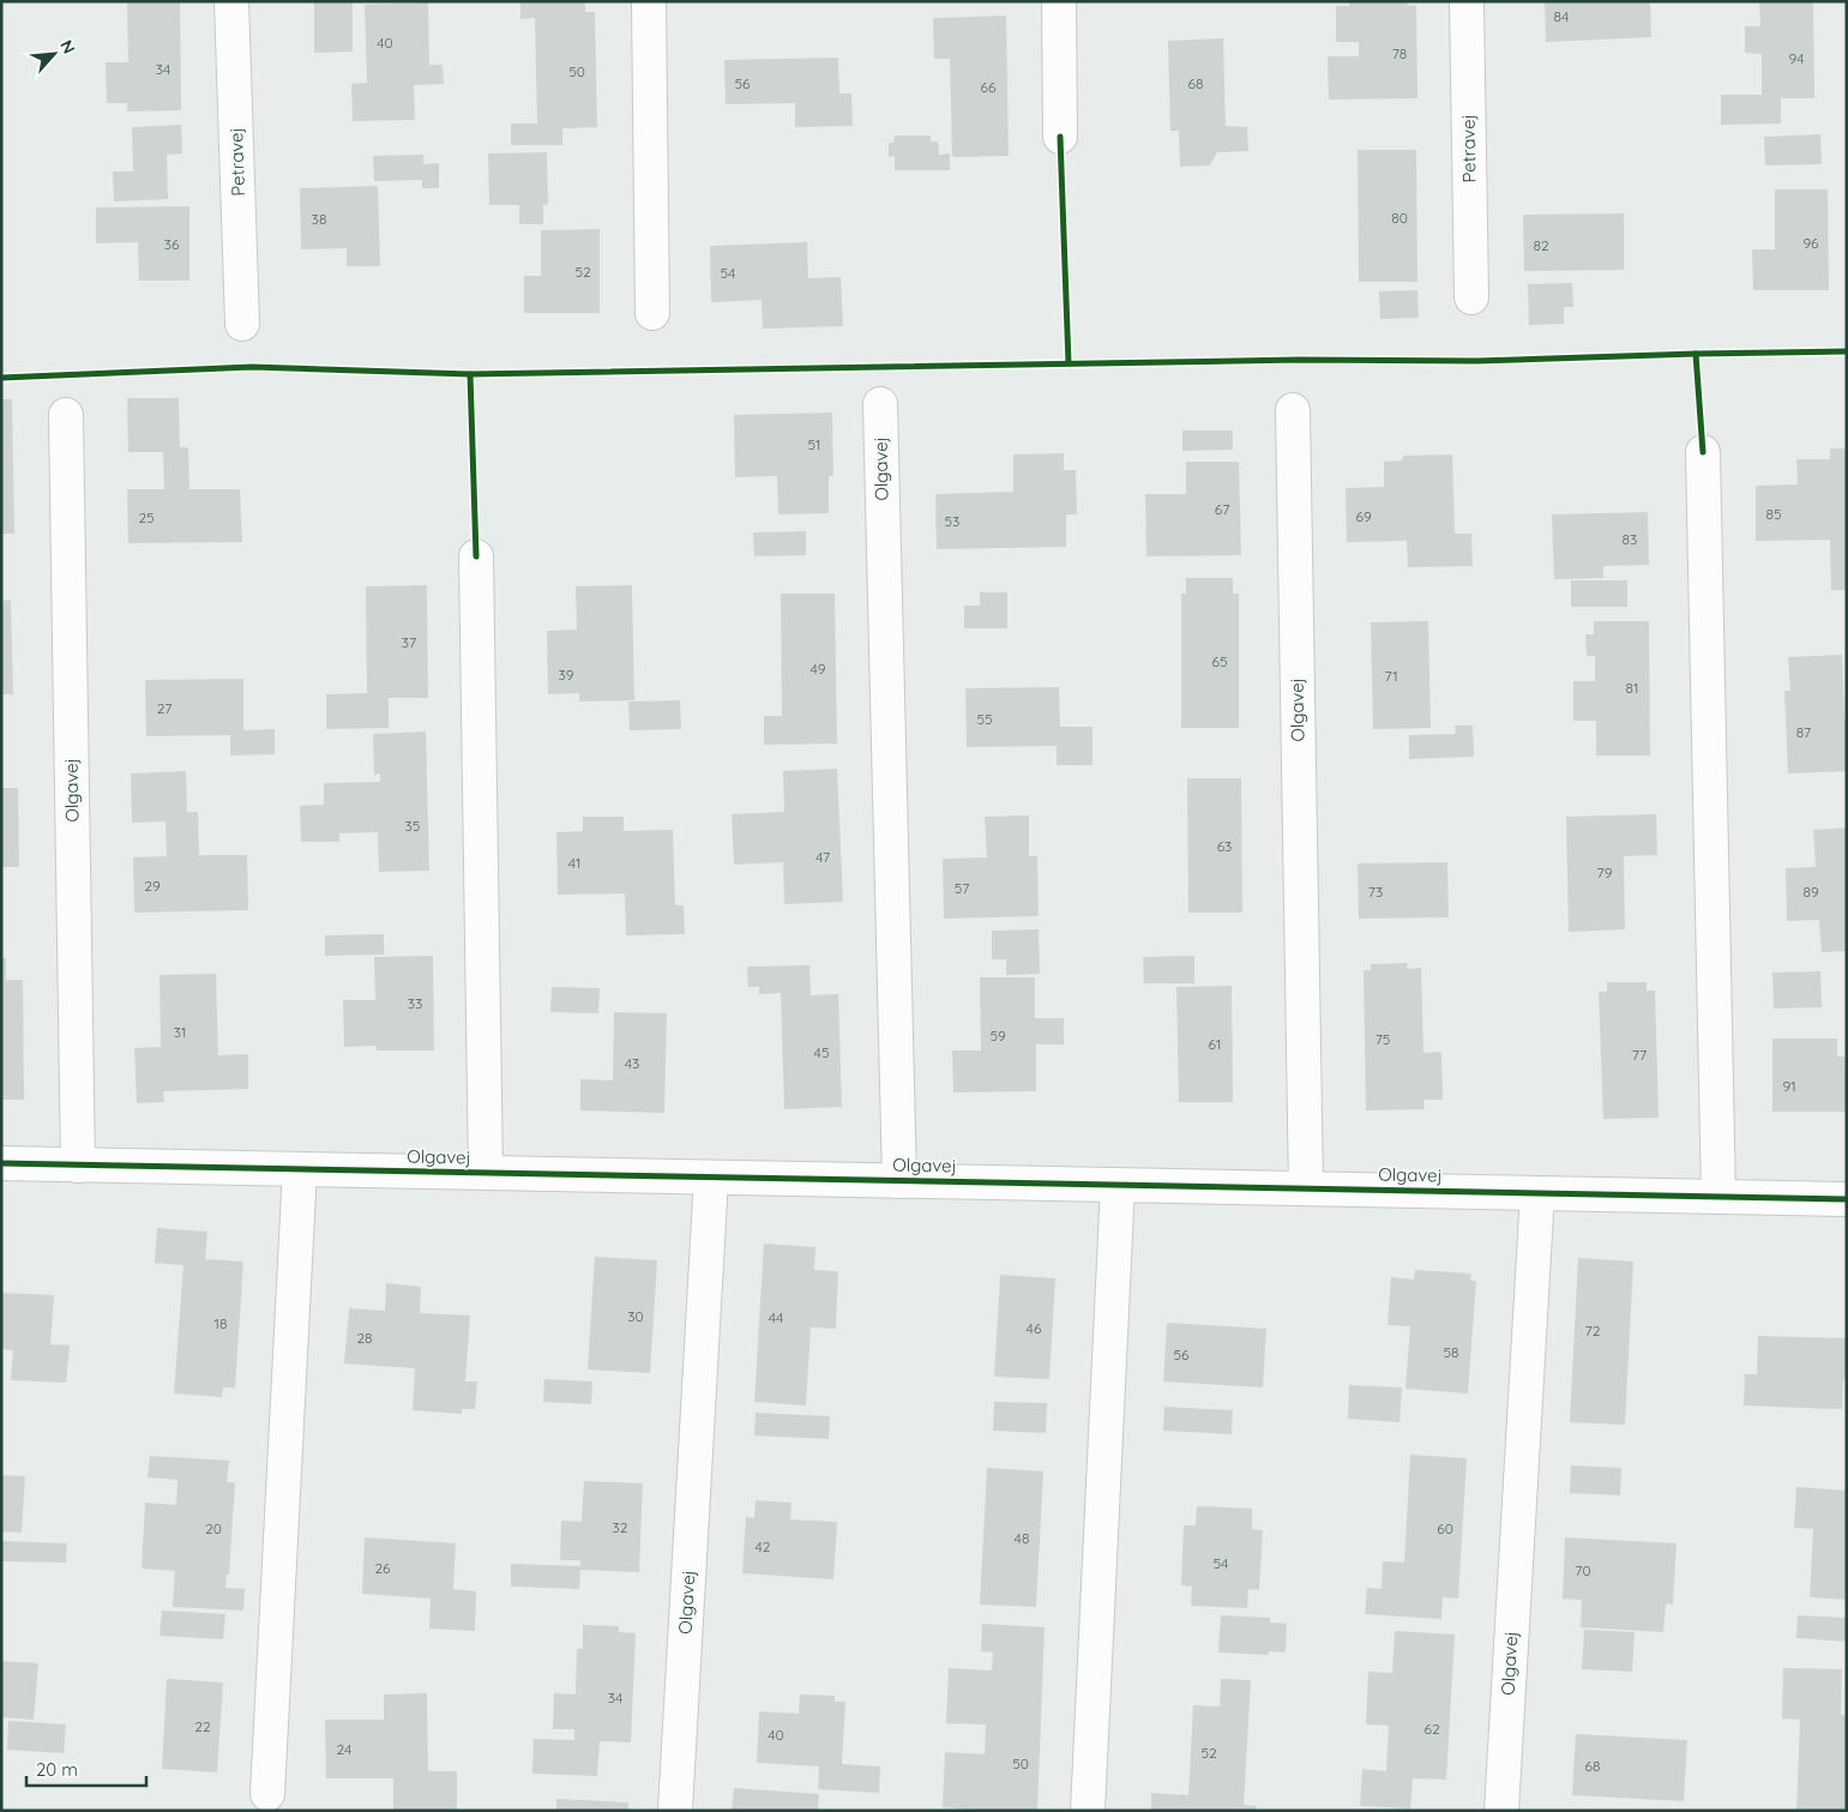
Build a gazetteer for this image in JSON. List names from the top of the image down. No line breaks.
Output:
{"streets":{"street":["Petravej","Olgavej"]},"house_numbers":["84","40","78","94","34","50","56","68","66","80","38","96","36","82","52","54","51","67","85","69","25","53","83","37","65","49","39","71","81","27","55","87","35","63","47","41","79","29","57","73","89","33","31","59","75","61","45","77","43","91","30","44","18","46","72","28","58","56","32","20","60","48","42","54","26","70","34","22","62","40","24","52","50","68"],"scale_bar":"20 m","north":"top right"}
